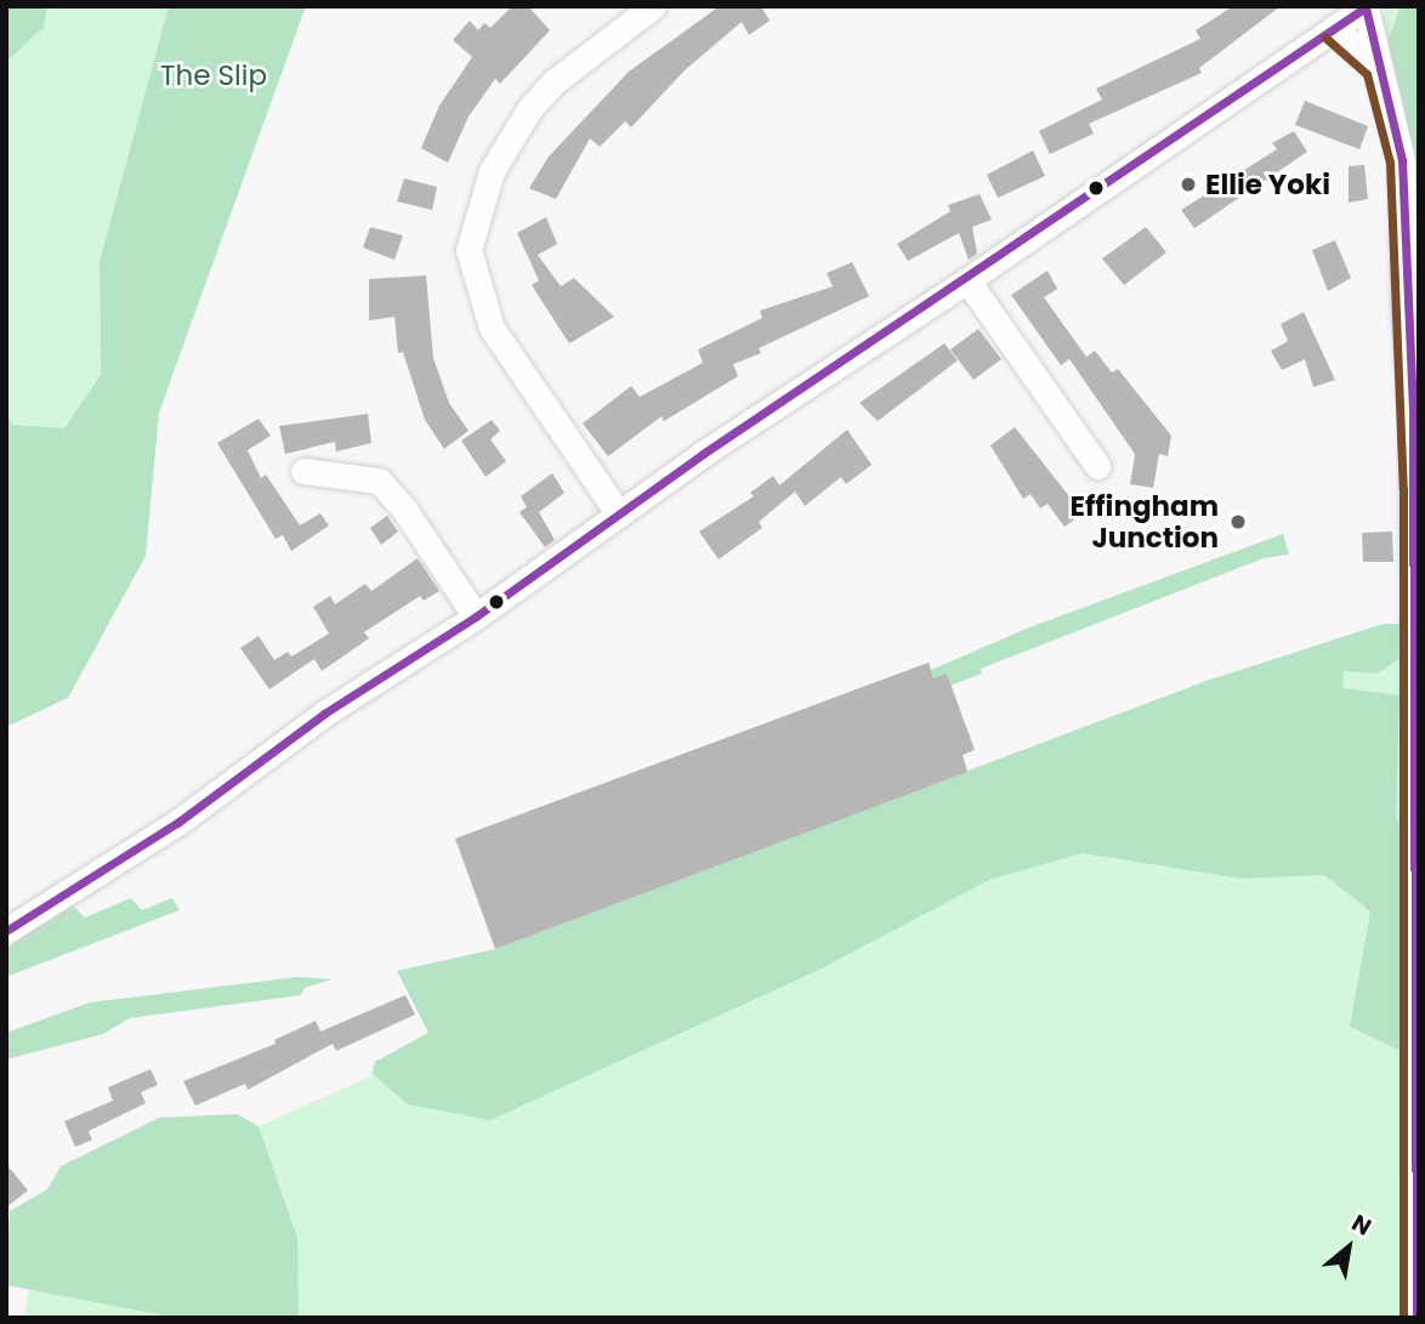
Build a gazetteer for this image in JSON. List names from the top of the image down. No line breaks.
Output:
{"parks":["The Slip"],"places":["Ellie Yoki","Effingham Junction"],"north":"top right"}
